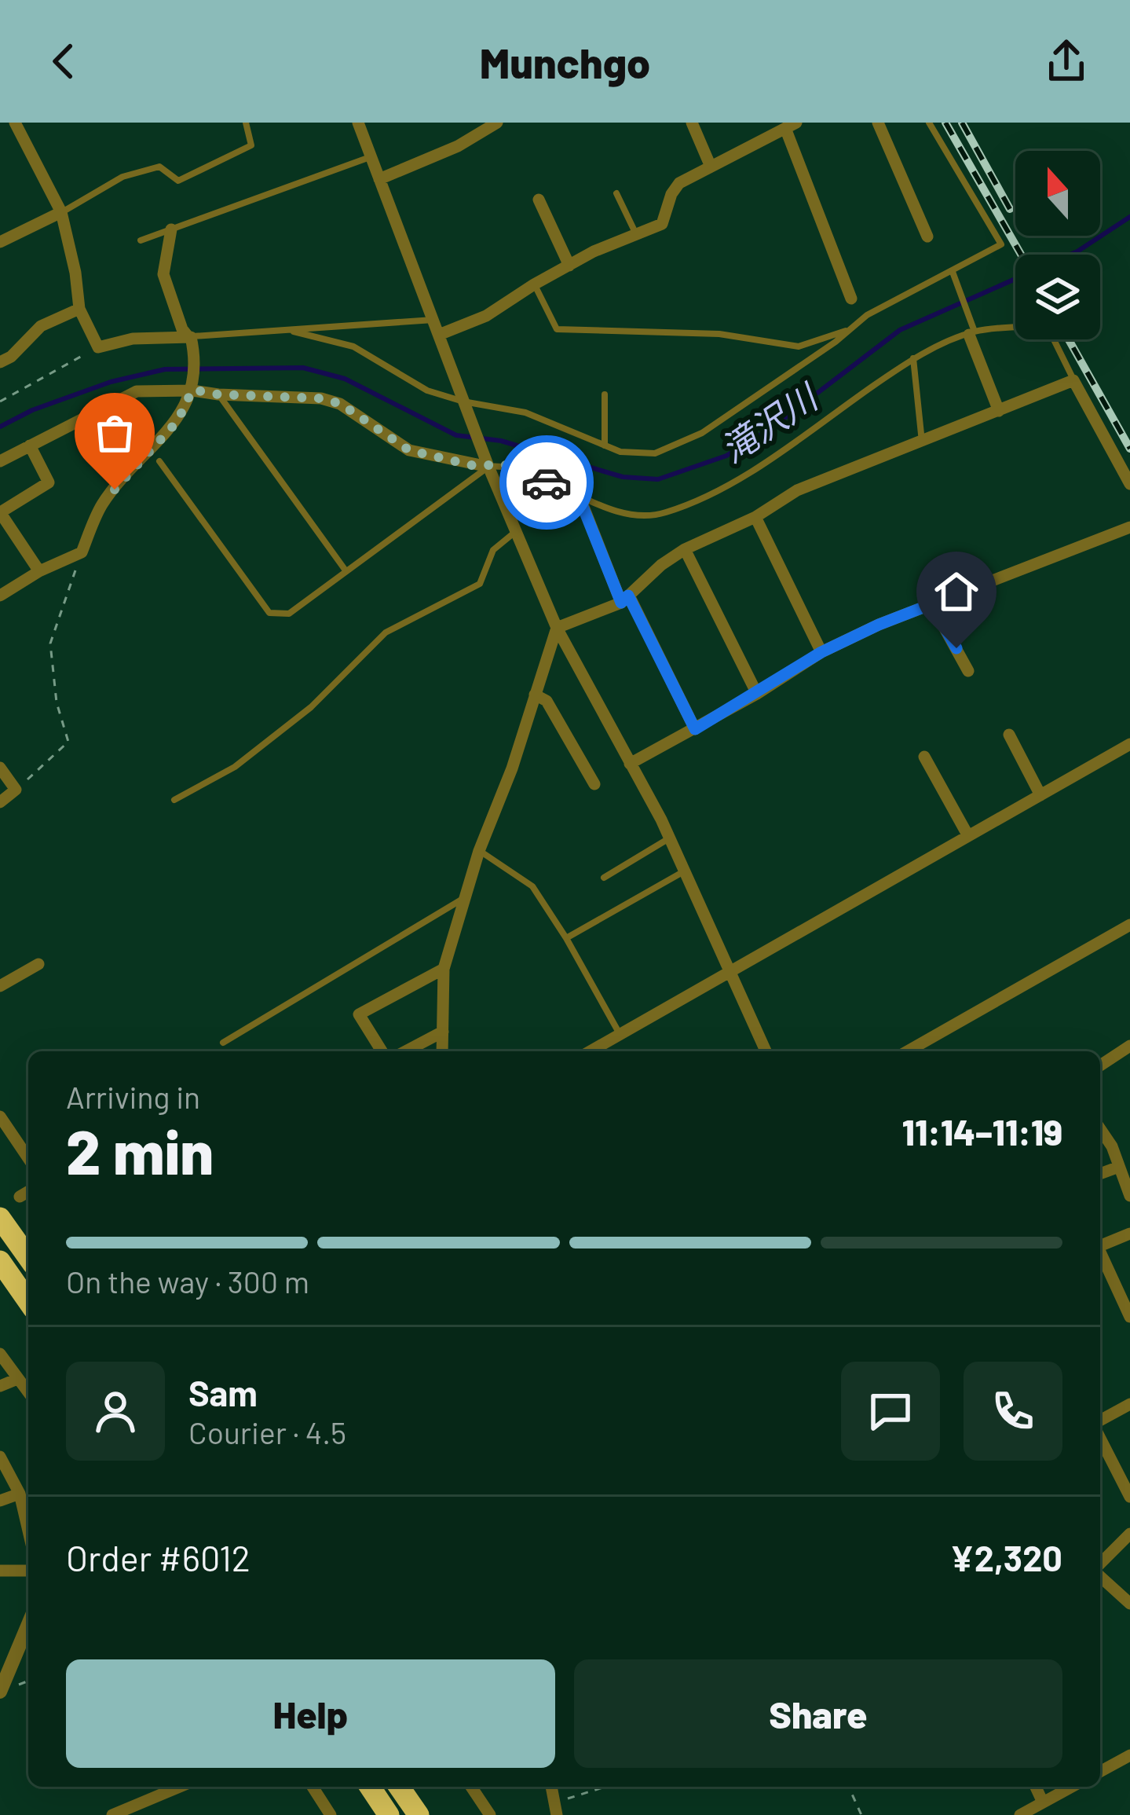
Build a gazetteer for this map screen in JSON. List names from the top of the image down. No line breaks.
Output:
{"water":["滝沢川"],"north":"top","page":{"header":"Munchgo","heading":["2 min","Arriving in","11:14–11:19"],"panel":["Sam","Courier · 4.5","Order #6012","¥2,320"],"bar":"On the way · 300 m","buttons":["Help","Share"]}}
